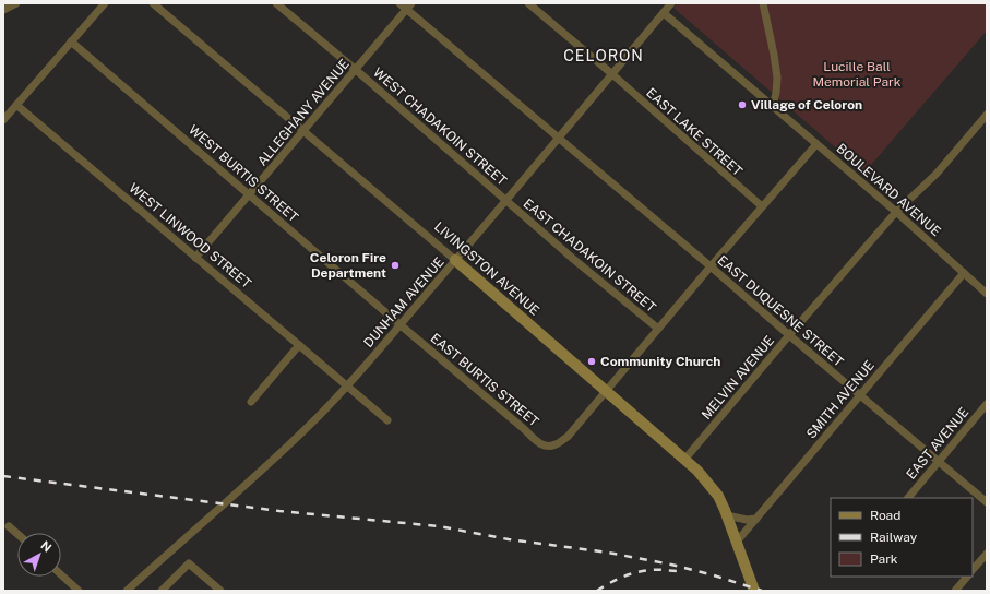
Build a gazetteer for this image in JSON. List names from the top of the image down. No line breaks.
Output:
{"streets":{"street":["ALLEGHANY AVENUE","WEST CHADAKOIN STREET","EAST LAKE STREET","WEST BURTIS STREET","BOULEVARD AVENUE","WEST LINWOOD STREET","EAST CHADAKOIN STREET","LIVINGSTON AVENUE","DUNHAM AVENUE","EAST DUQUESNE STREET","MELVIN AVENUE","EAST BURTIS STREET","SMITH AVENUE","EAST AVENUE"]},"crossings":[["ALLEGHANY AVENUE","WEST CHADAKOIN STREET"],["ALLEGHANY AVENUE","WEST BURTIS STREET"],["ALLEGHANY AVENUE","WEST LINWOOD STREET"],["ALLEGHANY AVENUE","LIVINGSTON AVENUE"],["ALLEGHANY AVENUE","EAST DUQUESNE STREET"],["WEST CHADAKOIN STREET","EAST CHADAKOIN STREET"],["WEST CHADAKOIN STREET","DUNHAM AVENUE"],["EAST LAKE STREET","DUNHAM AVENUE"],["WEST BURTIS STREET","DUNHAM AVENUE"],["WEST BURTIS STREET","EAST BURTIS STREET"],["BOULEVARD AVENUE","DUNHAM AVENUE"],["BOULEVARD AVENUE","MELVIN AVENUE"],["BOULEVARD AVENUE","SMITH AVENUE"],["WEST LINWOOD STREET","DUNHAM AVENUE"],["EAST CHADAKOIN STREET","DUNHAM AVENUE"],["LIVINGSTON AVENUE","DUNHAM AVENUE"],["LIVINGSTON AVENUE","MELVIN AVENUE"],["LIVINGSTON AVENUE","EAST BURTIS STREET"],["LIVINGSTON AVENUE","SMITH AVENUE"],["DUNHAM AVENUE","EAST DUQUESNE STREET"],["DUNHAM AVENUE","EAST BURTIS STREET"],["EAST DUQUESNE STREET","MELVIN AVENUE"],["EAST DUQUESNE STREET","SMITH AVENUE"],["EAST DUQUESNE STREET","EAST AVENUE"]],"districts":["CELORON"],"parks":["Lucille Ball Memorial Park"],"places":["Village of Celoron","Celoron Fire Department","Community Church"],"legend":["Road","Railway","Park"],"north":"top right"}
